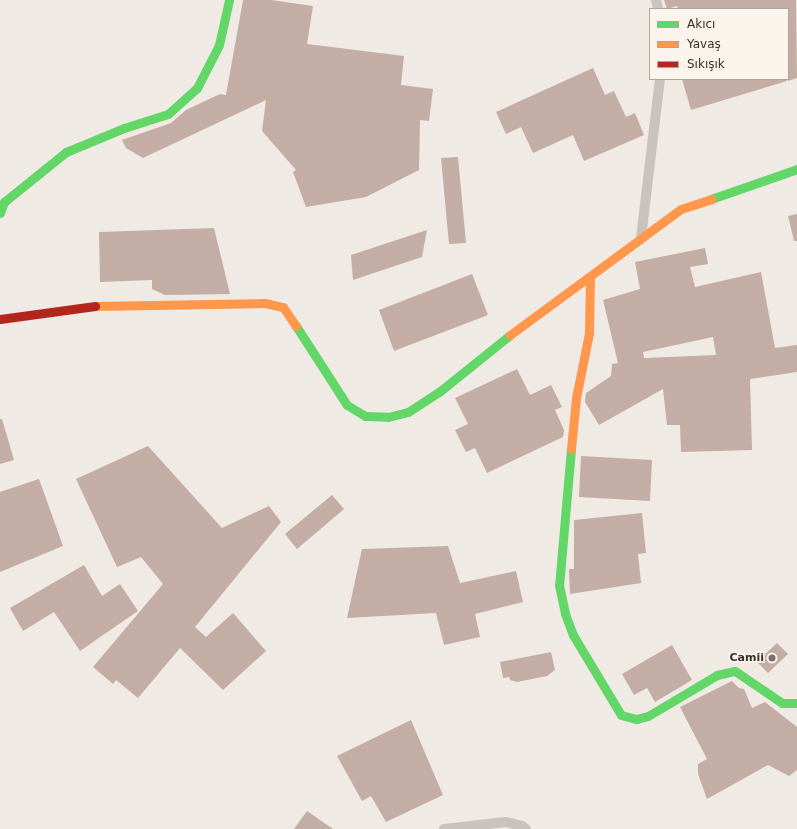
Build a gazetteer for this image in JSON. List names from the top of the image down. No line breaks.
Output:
{"places":["Camii"],"legend":["Akıcı","Yavaş","Sıkışık"]}
